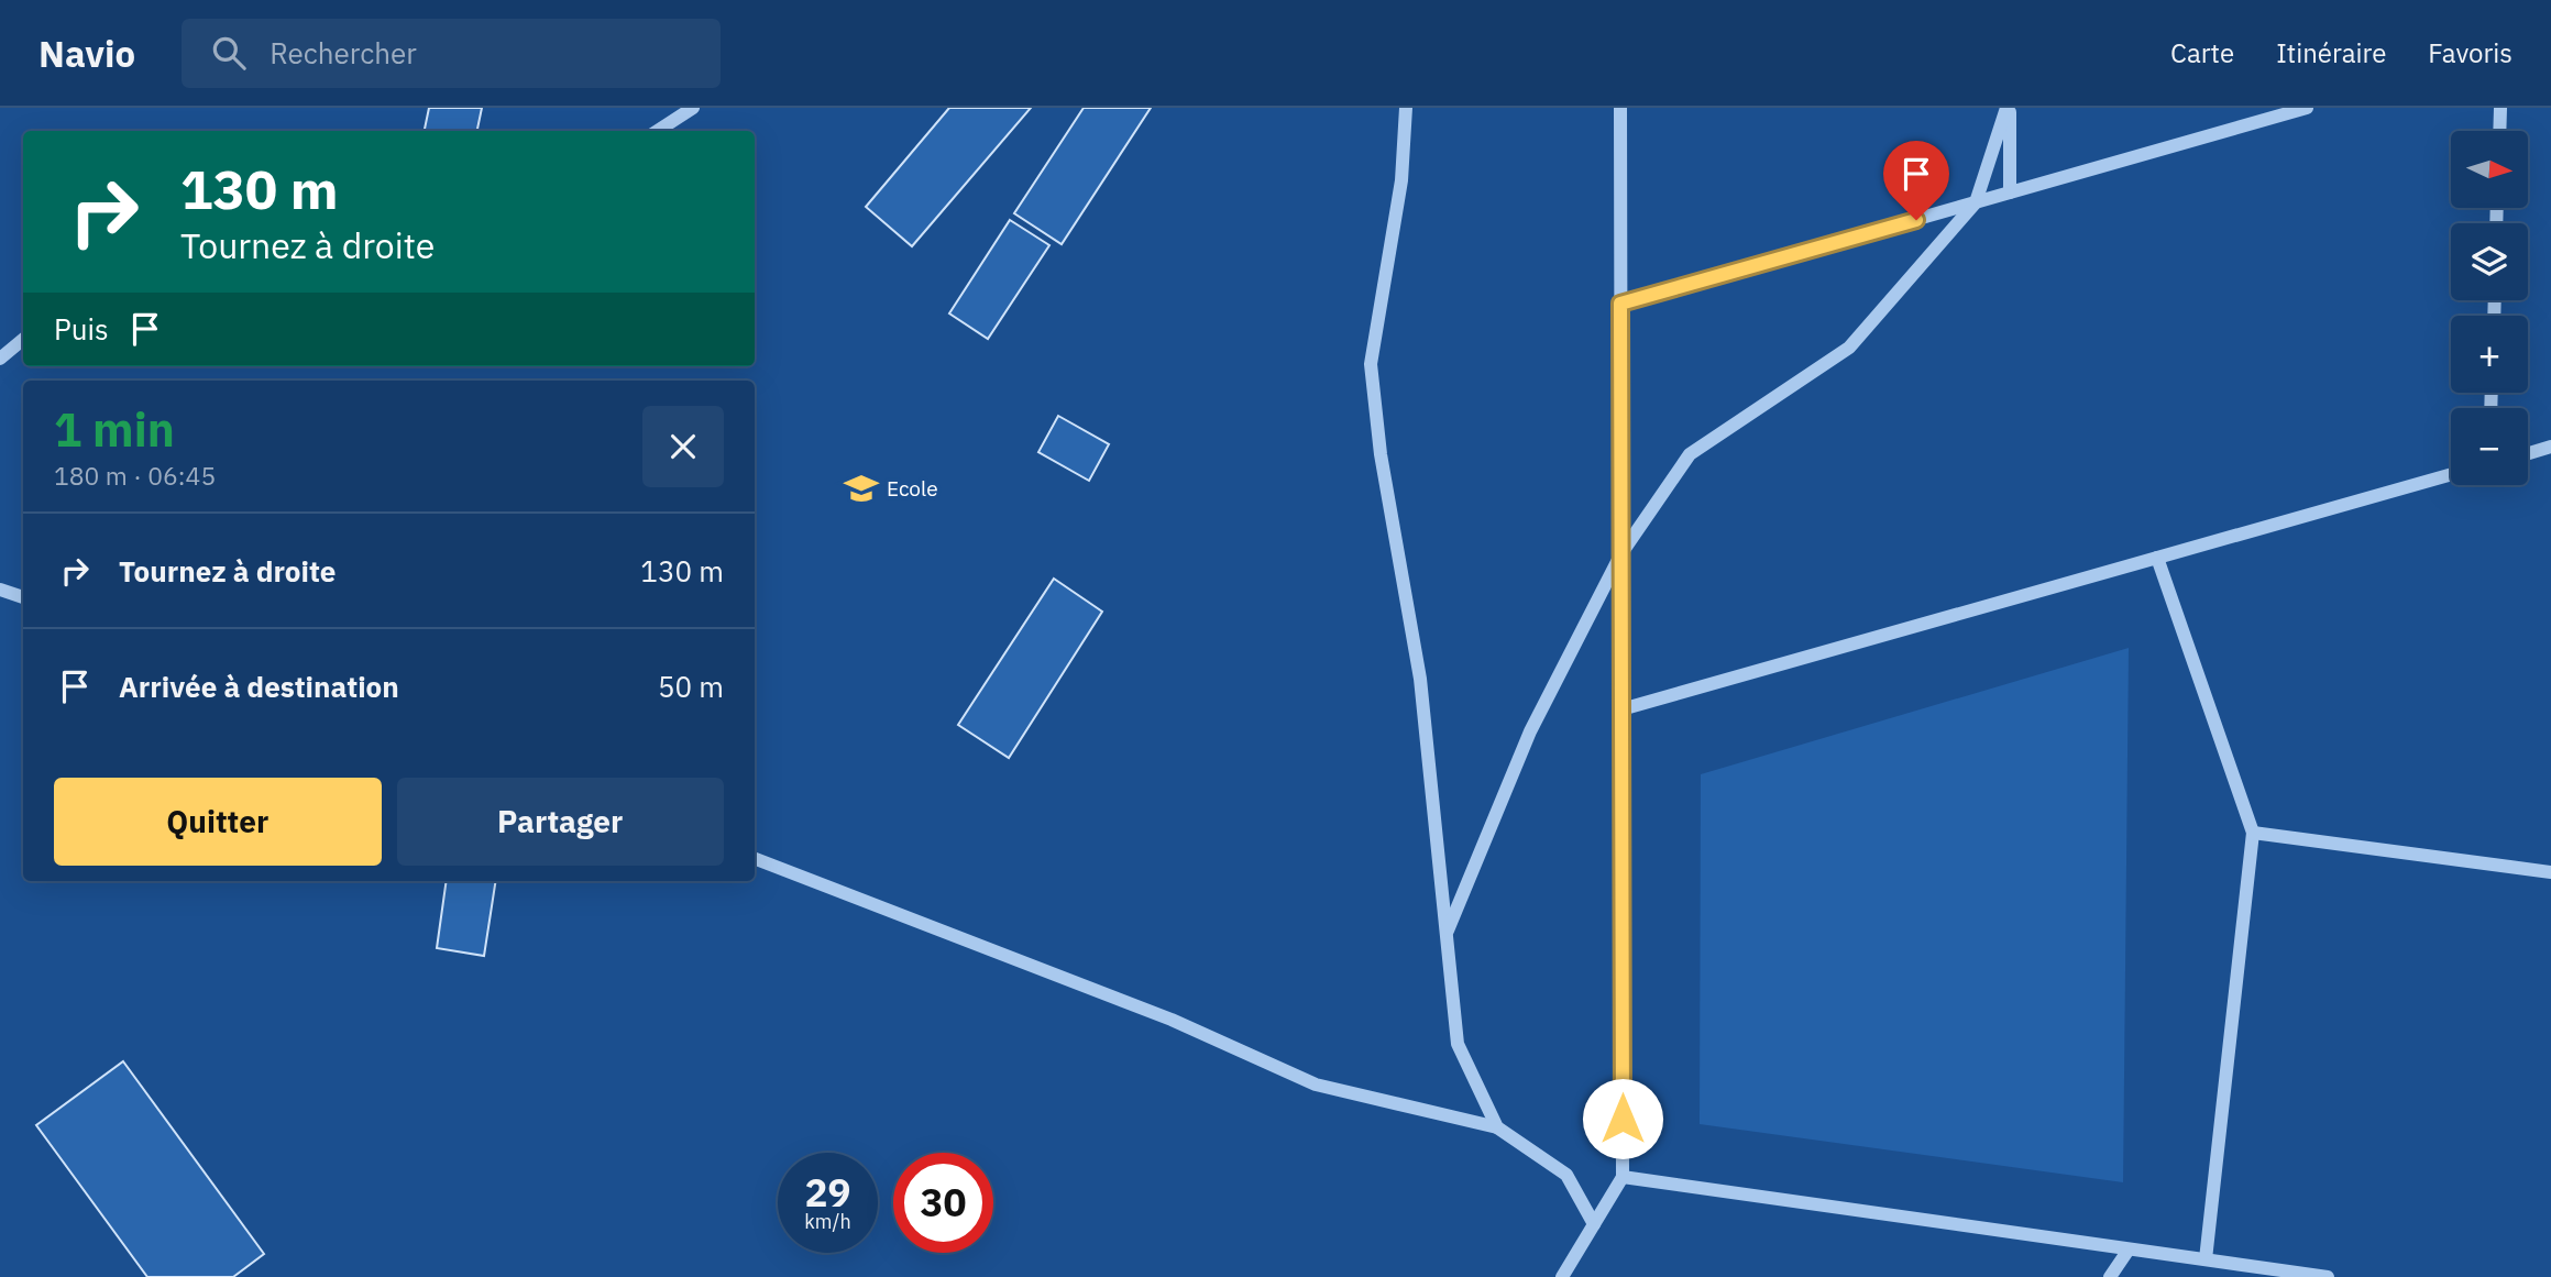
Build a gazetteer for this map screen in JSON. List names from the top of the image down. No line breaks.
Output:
{"places":{"school or university":["Ecole"]},"north":"right","page":{"header":"Navio","search":"Rechercher","nav":["Carte","Itinéraire","Favoris"],"map_buttons":["+","−"],"turn":["130 m","Tournez à droite"],"then":"Puis","heading":["1 min","180 m · 06:45"],"list":[{"name":"Tournez à droite","value":"130 m"},{"name":"Arrivée à destination","value":"50 m"}],"buttons":["Quitter","Partager"],"speed":"29 km/h","limit":"30"}}
